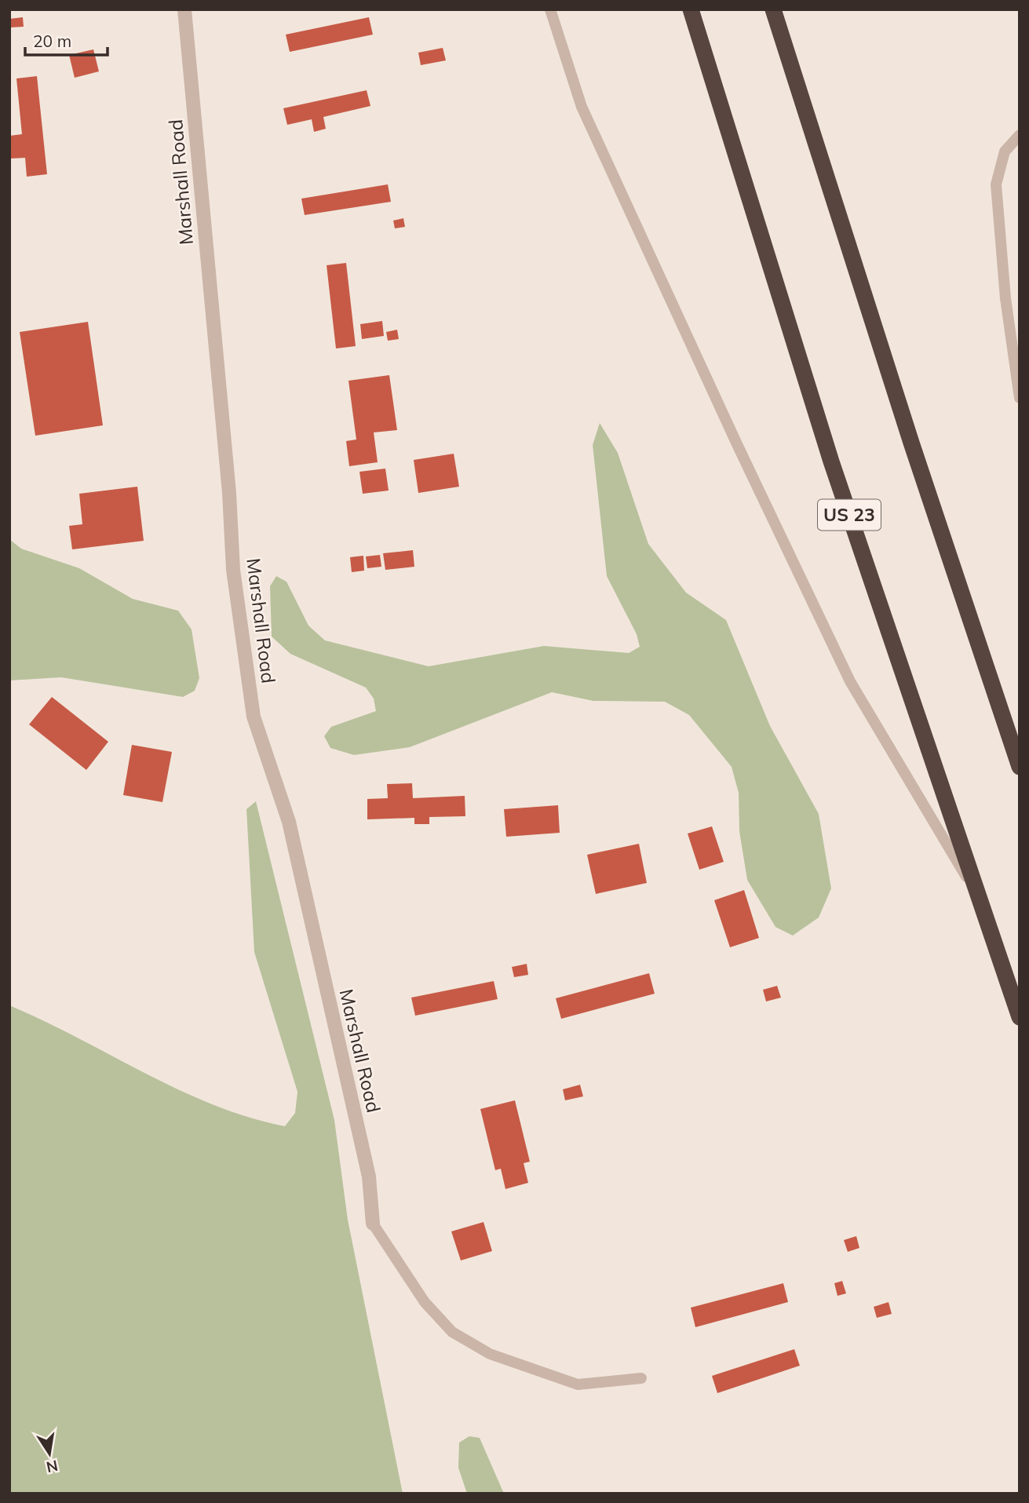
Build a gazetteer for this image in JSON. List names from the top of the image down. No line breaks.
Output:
{"streets":{"highway":["US 23"],"street":["Marshall Road"]},"scale_bar":"20 m","north":"bottom"}
